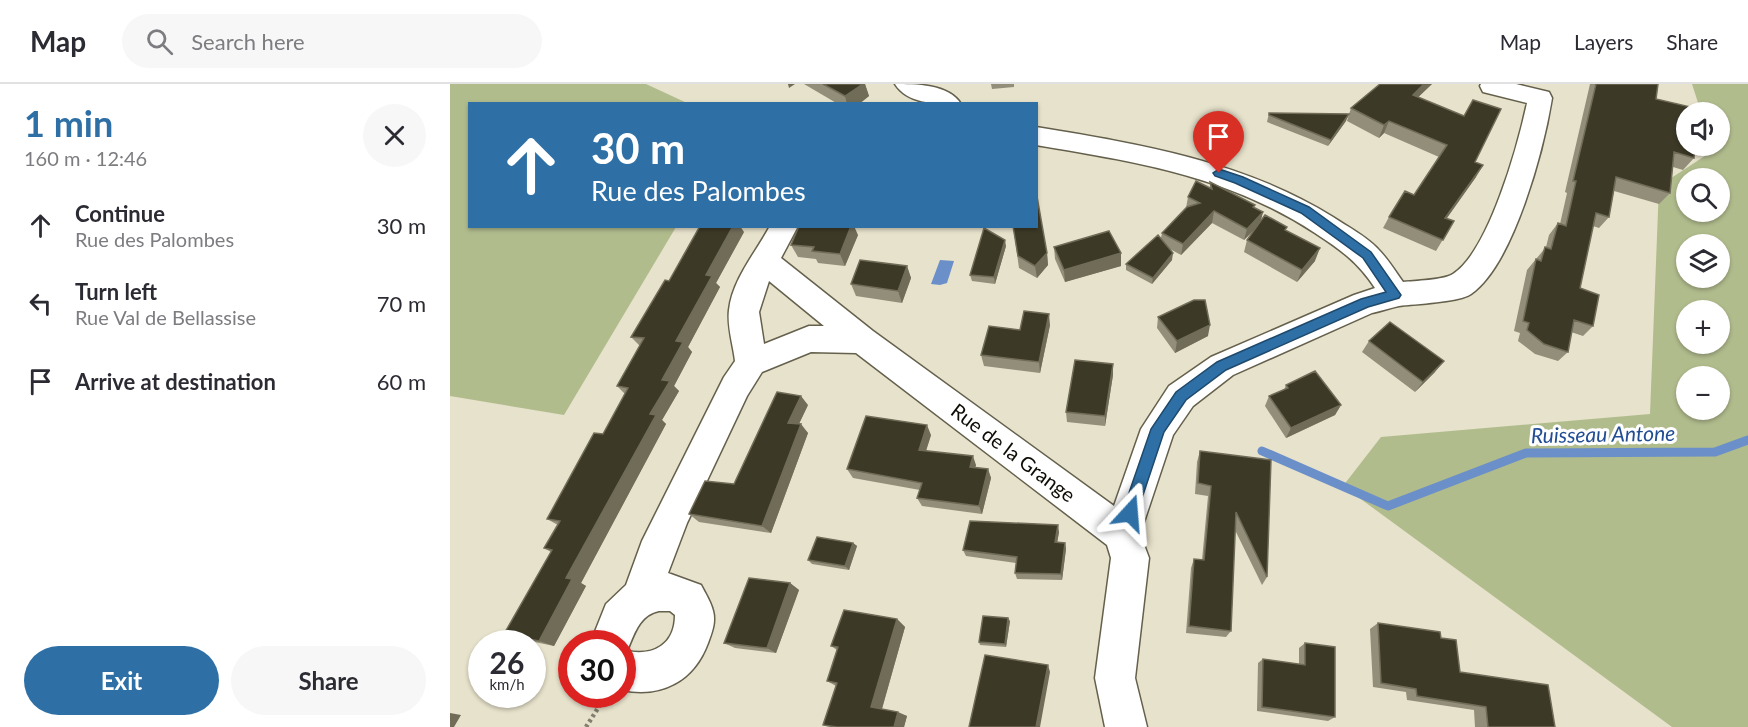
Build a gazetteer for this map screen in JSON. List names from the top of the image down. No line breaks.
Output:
{"streets":{"street":["Rue de la Grange"]},"water":["Ruisseau Antone"],"page":{"header":"Map","search":"Search here","nav":["Map","Layers","Share"],"heading":["1 min","160 m · 12:46"],"map_buttons":["+","−"],"turn":["30 m","Rue des Palombes"],"list":[{"name":"Continue","note":"Rue des Palombes","value":"30 m"},{"name":"Turn left","note":"Rue Val de Bellassise","value":"70 m"},{"name":"Arrive at destination","value":"60 m"}],"speed":"26 km/h","limit":"30","buttons":["Exit","Share"]}}
